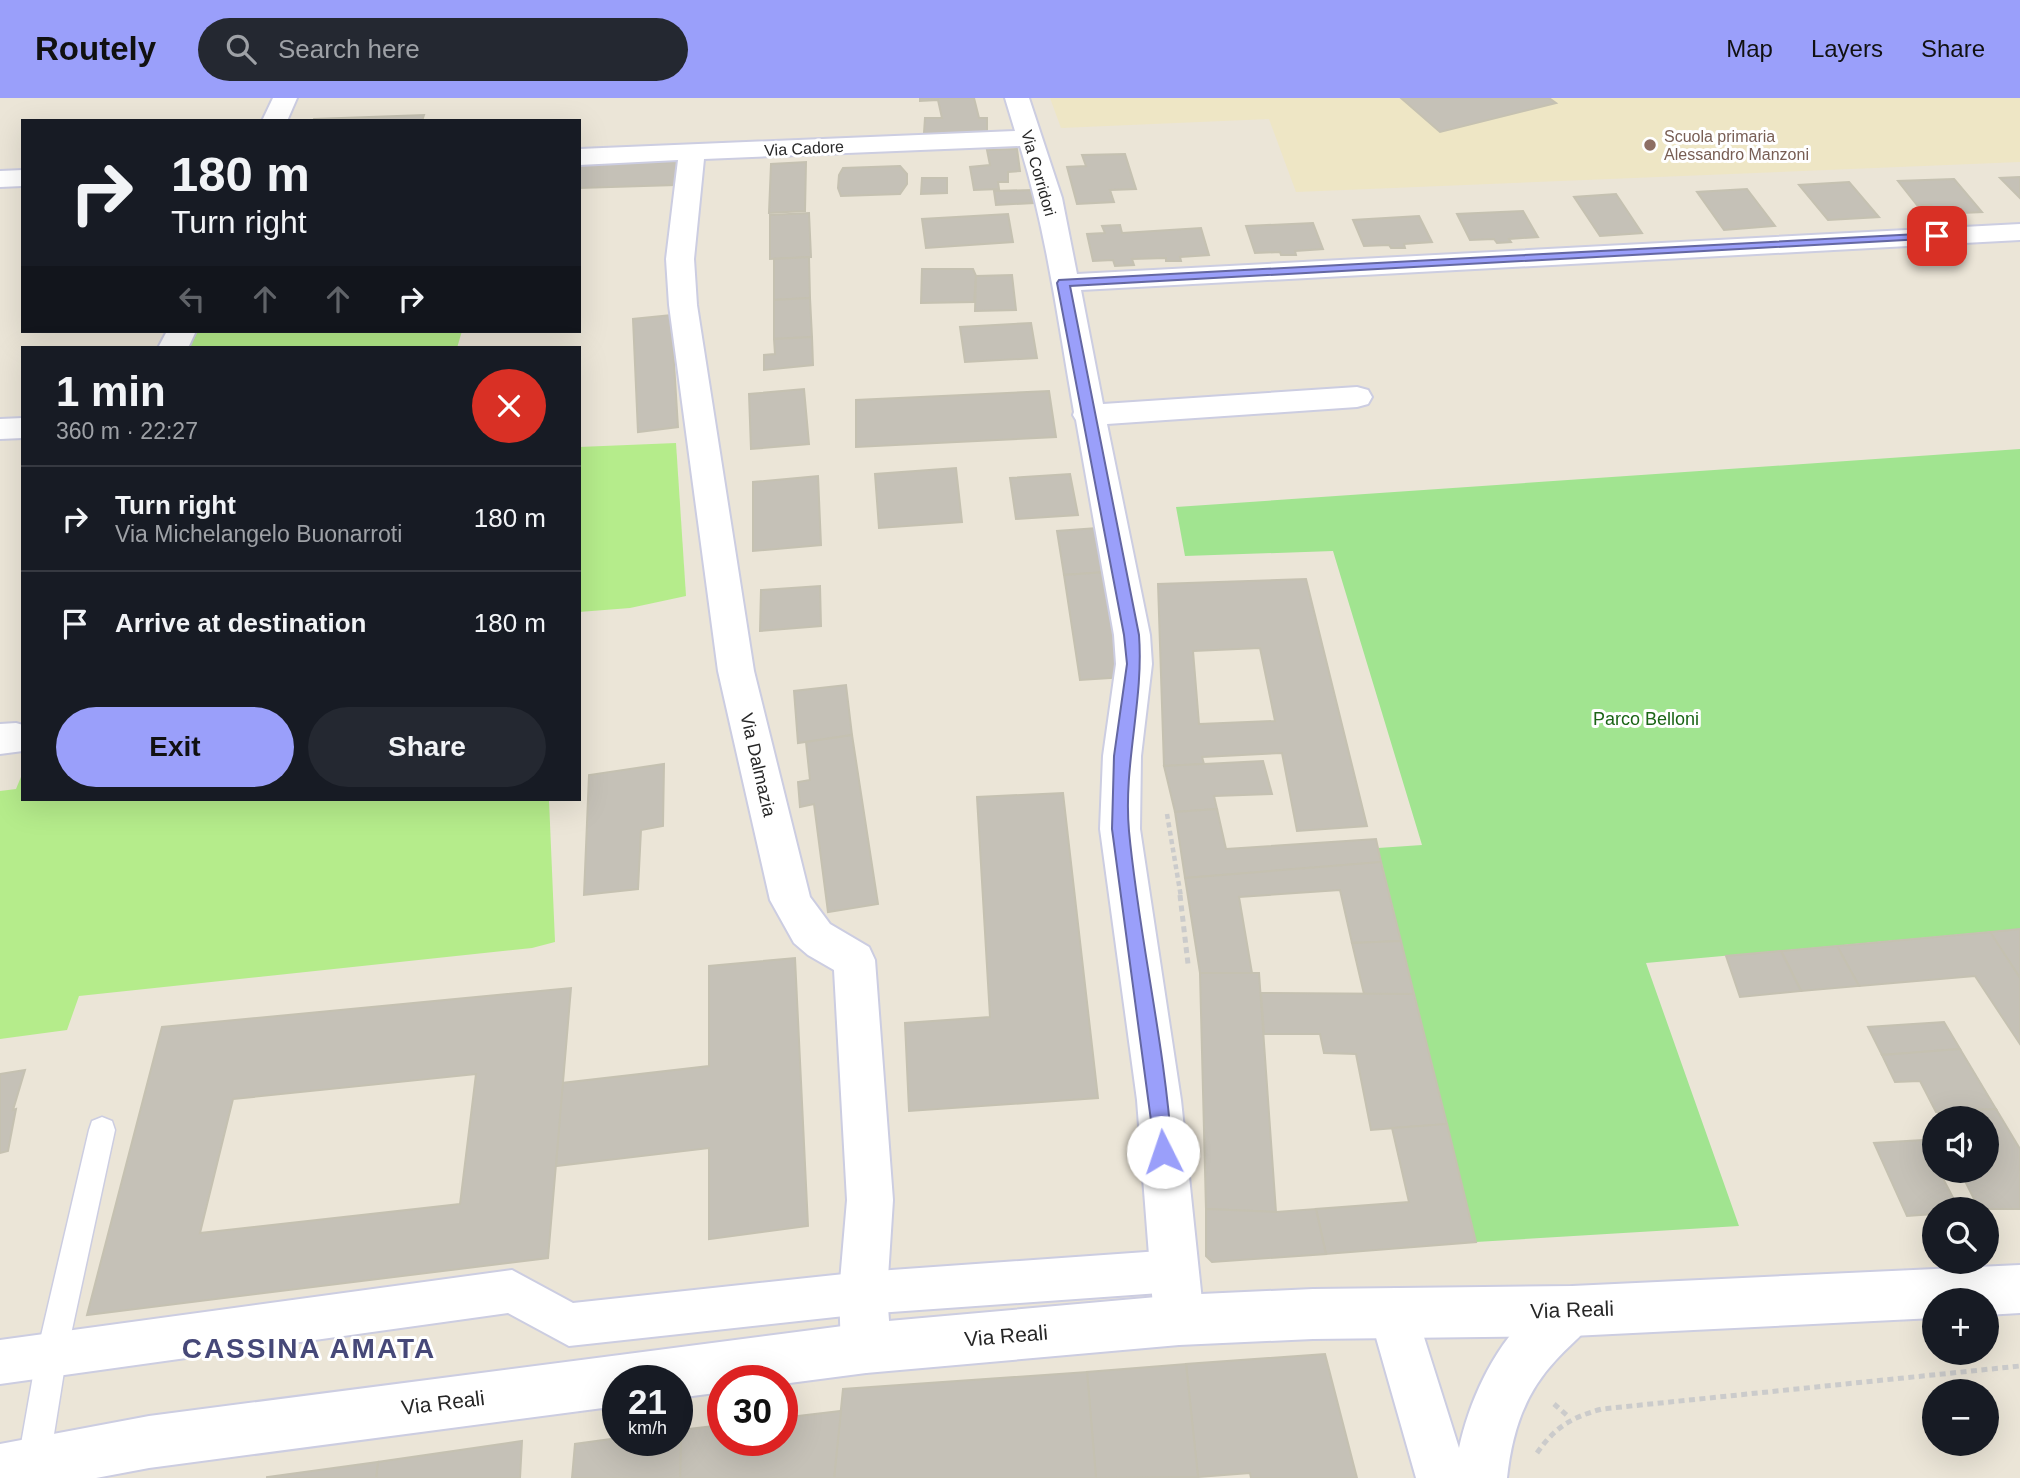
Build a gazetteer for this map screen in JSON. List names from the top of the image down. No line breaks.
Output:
{"streets":{"street":["Via Cadore","Via Corridori","Via Dalmazia","Via Reali"]},"crossings":[["Via Cadore","Via Corridori"],["Via Cadore","Via Dalmazia"],["Via Corridori","Via Reali"],["Via Dalmazia","Via Reali"]],"districts":["CASSINA AMATA"],"parks":["Parco Belloni"],"places":["Scuola primaria Alessandro Manzoni"],"page":{"header":"Routely","search":"Search here","nav":["Map","Layers","Share"],"turn":["180 m","Turn right"],"heading":["1 min","360 m · 22:27"],"list":[{"name":"Turn right","note":"Via Michelangelo Buonarroti","value":"180 m"},{"name":"Arrive at destination","value":"180 m"}],"buttons":["Exit","Share"],"map_buttons":["+","−"],"speed":"21 km/h","limit":"30"}}
